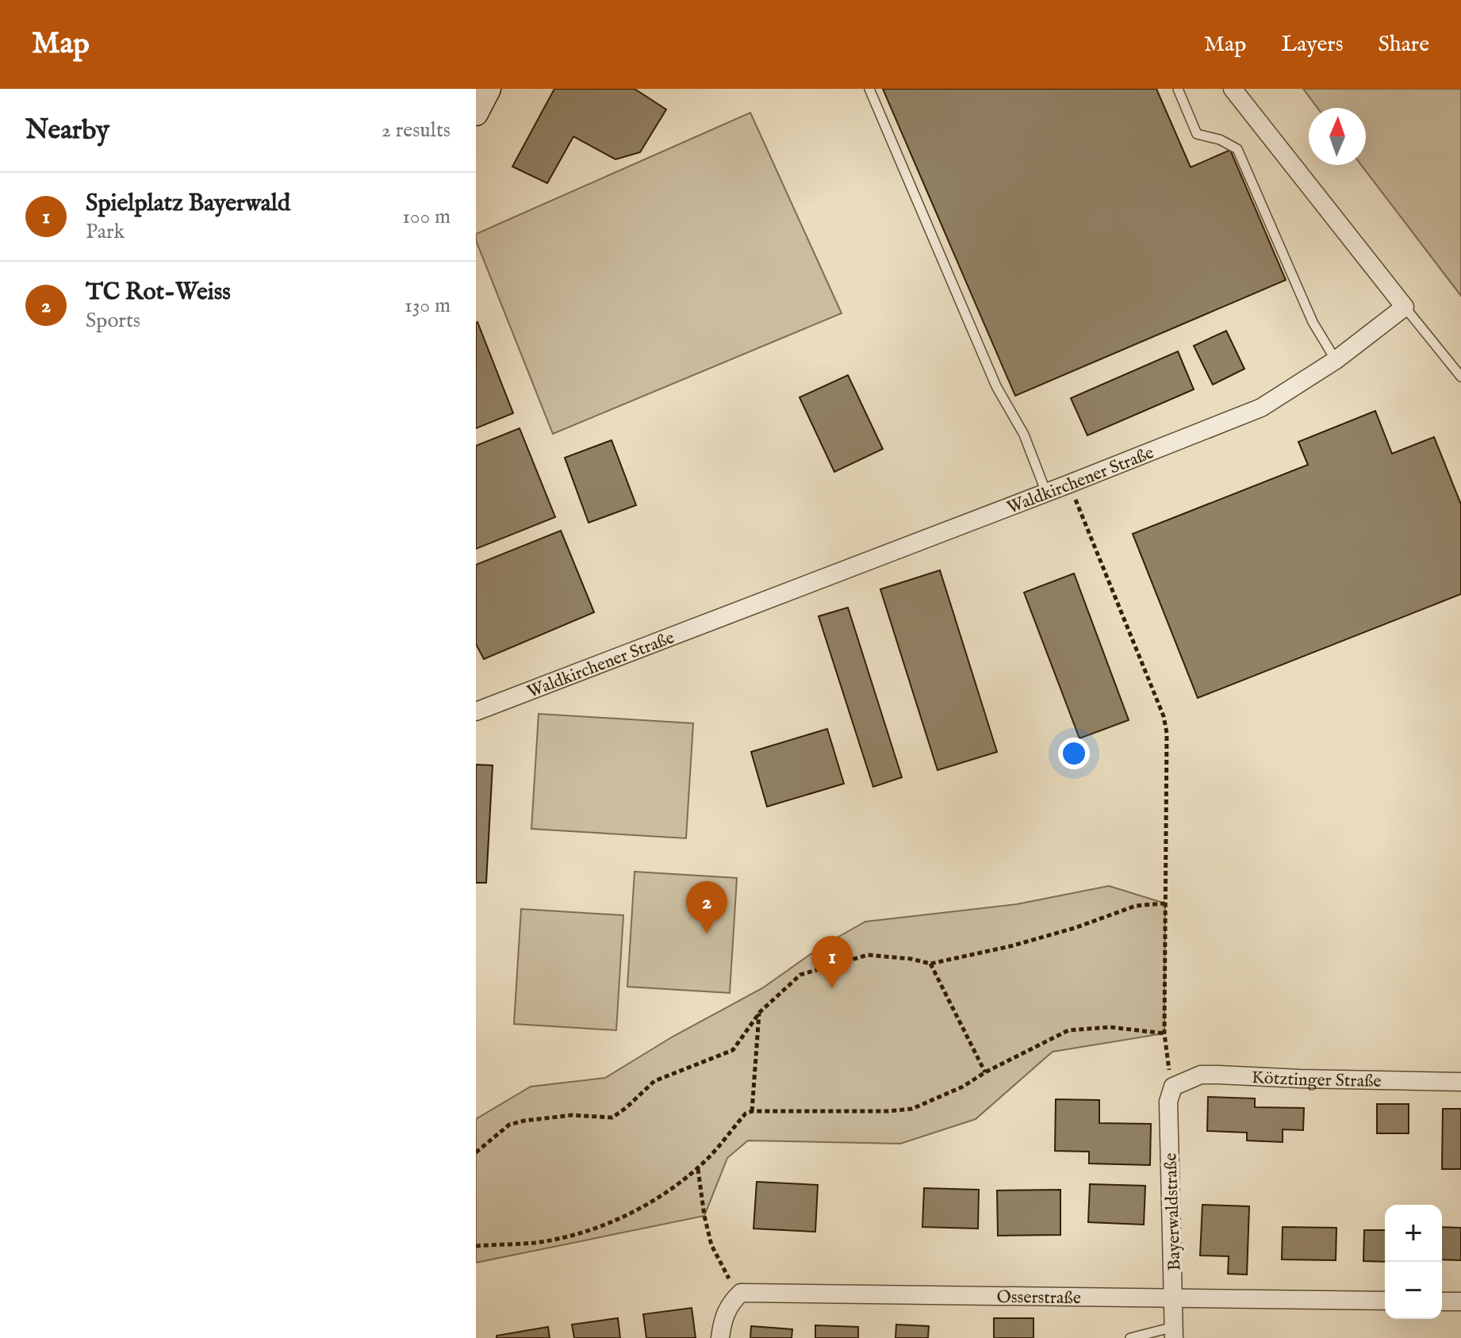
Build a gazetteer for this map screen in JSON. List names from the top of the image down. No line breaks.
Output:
{"streets":{"street":["Waldkirchener Straße","Kötztinger Straße","Bayerwaldstraße","Osserstraße"]},"crossings":[["Kötztinger Straße","Bayerwaldstraße"],["Bayerwaldstraße","Osserstraße"]],"north":"top","page":{"header":"Map","nav":["Map","Layers","Share"],"heading":["Nearby","2 results"],"list":[{"mark":"1","name":"Spielplatz Bayerwald","note":"Park","value":"100 m"},{"mark":"2","name":"TC Rot-Weiss","note":"Sports","value":"130 m"}],"pins":["2","1"],"map_buttons":["+","−"]}}
